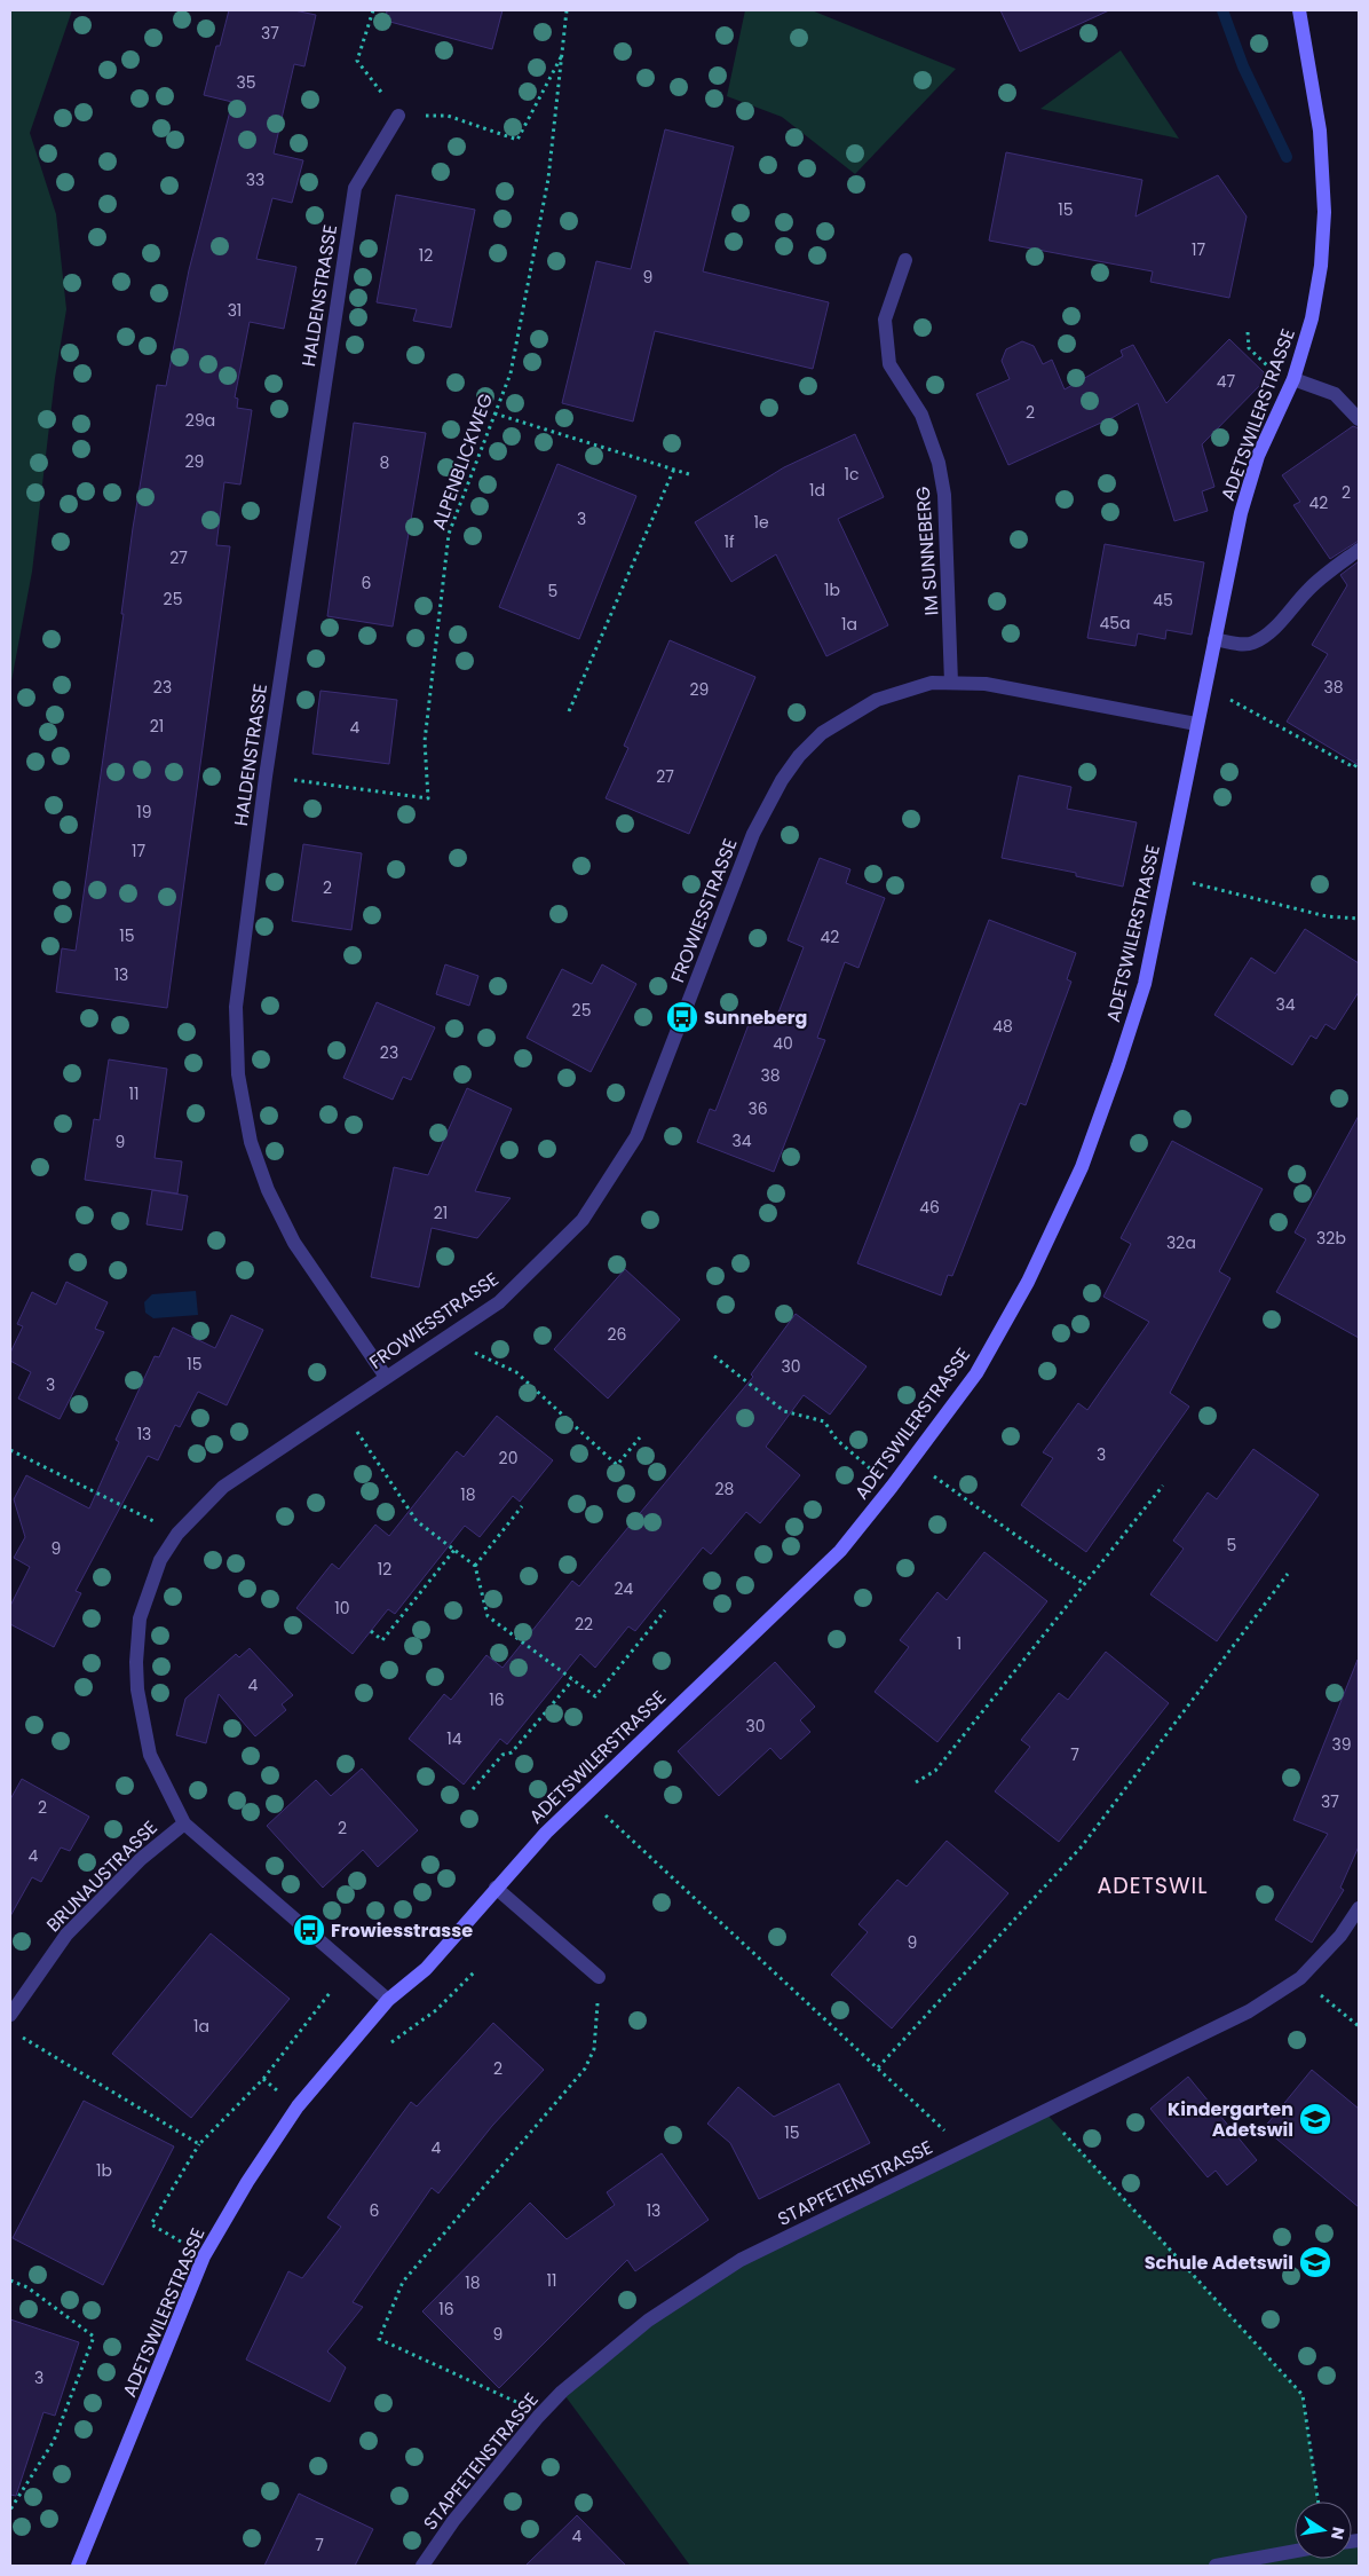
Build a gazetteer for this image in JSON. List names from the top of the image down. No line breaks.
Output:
{"streets":{"street":["HALDENSTRASSE","ADETSWILERSTRASSE","IM SUNNEBERG","FROWIESSTRASSE","BRUNAUSTRASSE","STAPFETENSTRASSE"],"path":["ALPENBLICKWEG"]},"crossings":[["HALDENSTRASSE","ALPENBLICKWEG"],["HALDENSTRASSE","FROWIESSTRASSE"],["ADETSWILERSTRASSE","FROWIESSTRASSE"],["IM SUNNEBERG","FROWIESSTRASSE"],["FROWIESSTRASSE","BRUNAUSTRASSE"]],"districts":["ADETSWIL"],"places":{"bus stop":["Sunneberg","Frowiesstrasse"],"school or university":["Kindergarten Adetswil","Schule Adetswil"]},"house_numbers":["37","35","33","15","17","12","9","31","47","2","29a","29","8","1c","1d","2","42","3","1e","1f","27","6","1b","5","25","45","45a","1a","23","38","29","21","4","27","19","17","2","15","42","13","34","25","48","40","23","38","11","36","34","9","46","21","32b","32a","26","15","30","3","13","3","20","28","18","5","9","12","24","10","22","1","4","16","30","14","39","7","37","2","2","4","9","1a","2","15","4","1b","6","13","11","18","16","9","3","4","7"],"north":"right"}
